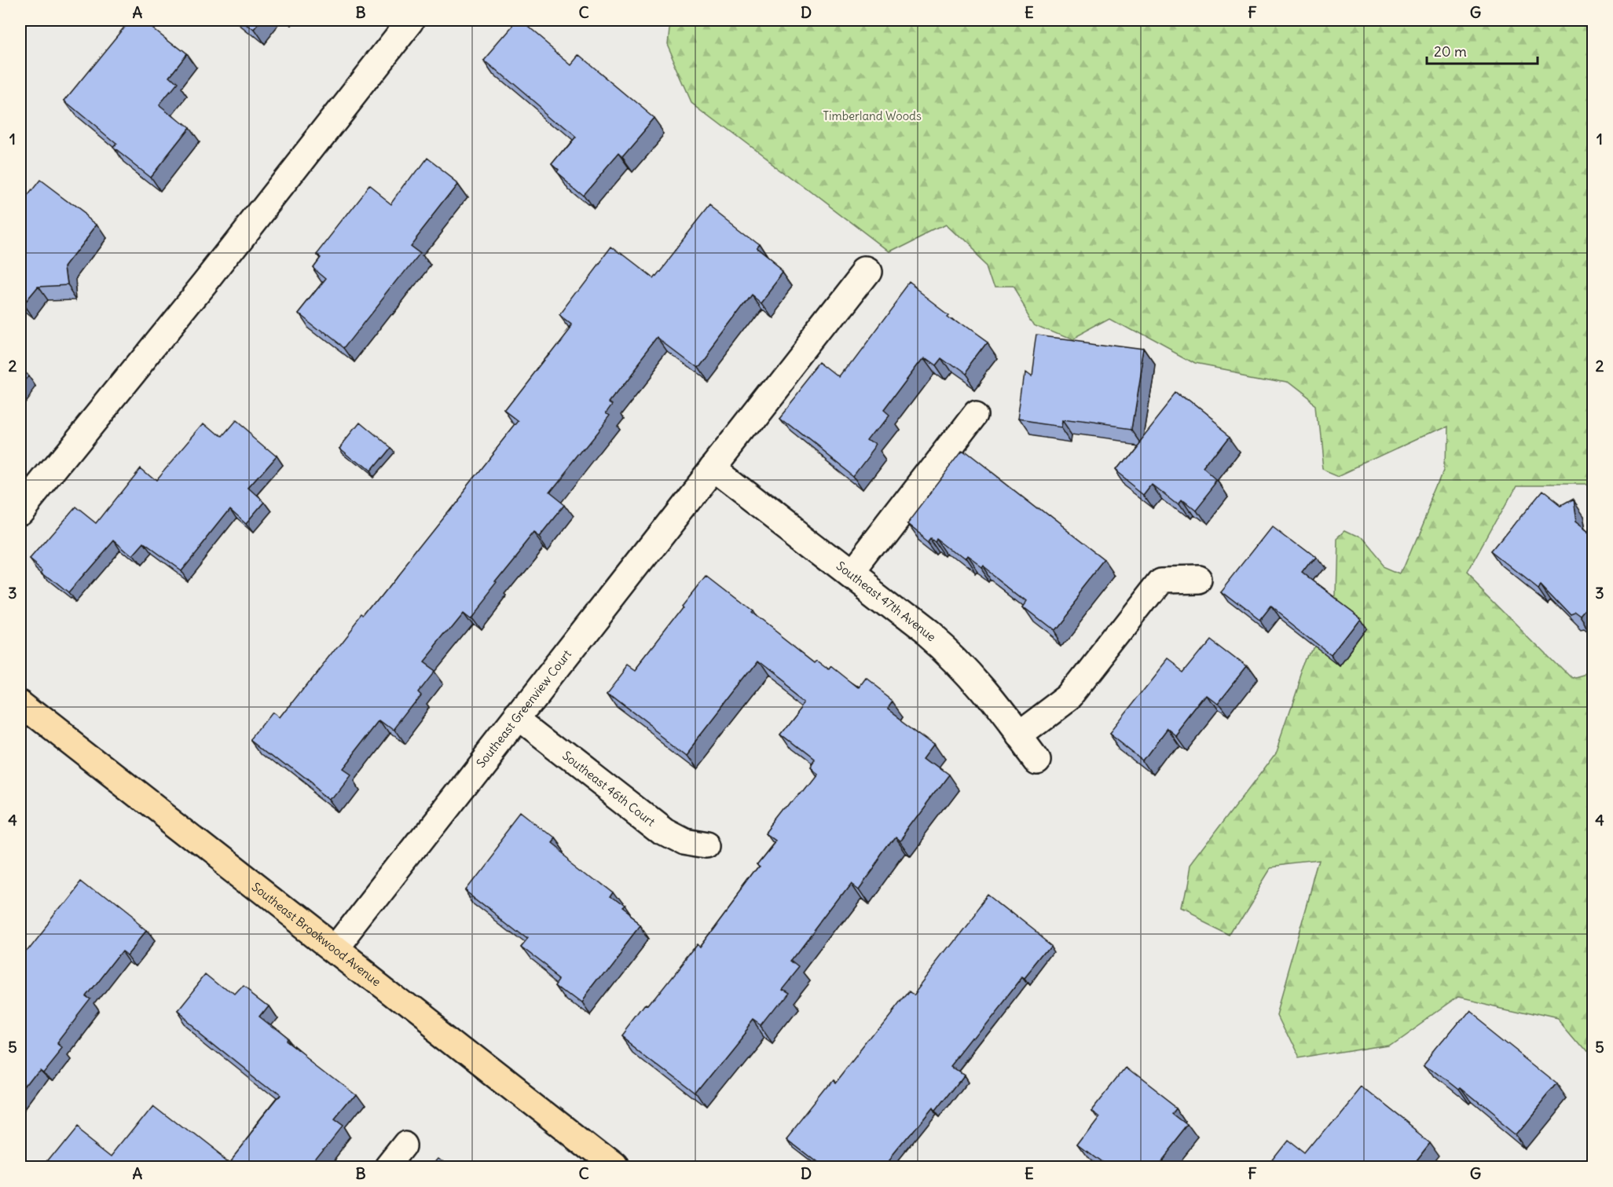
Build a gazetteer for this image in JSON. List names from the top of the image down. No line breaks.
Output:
{"streets":{"main road":["Southeast Brookwood Avenue"],"street":["Southeast 47th Avenue","Southeast Greenview Court","Southeast 46th Court"]},"crossings":[["Southeast 47th Avenue","Southeast Greenview Court"],["Southeast Greenview Court","Southeast 46th Court"],["Southeast Greenview Court","Southeast Brookwood Avenue"]],"parks":["Timberland Woods"],"scale_bar":"20 m","grid":{"columns":["A","B","C","D","E","F","G"],"rows":["1","2","3","4","5"]}}
